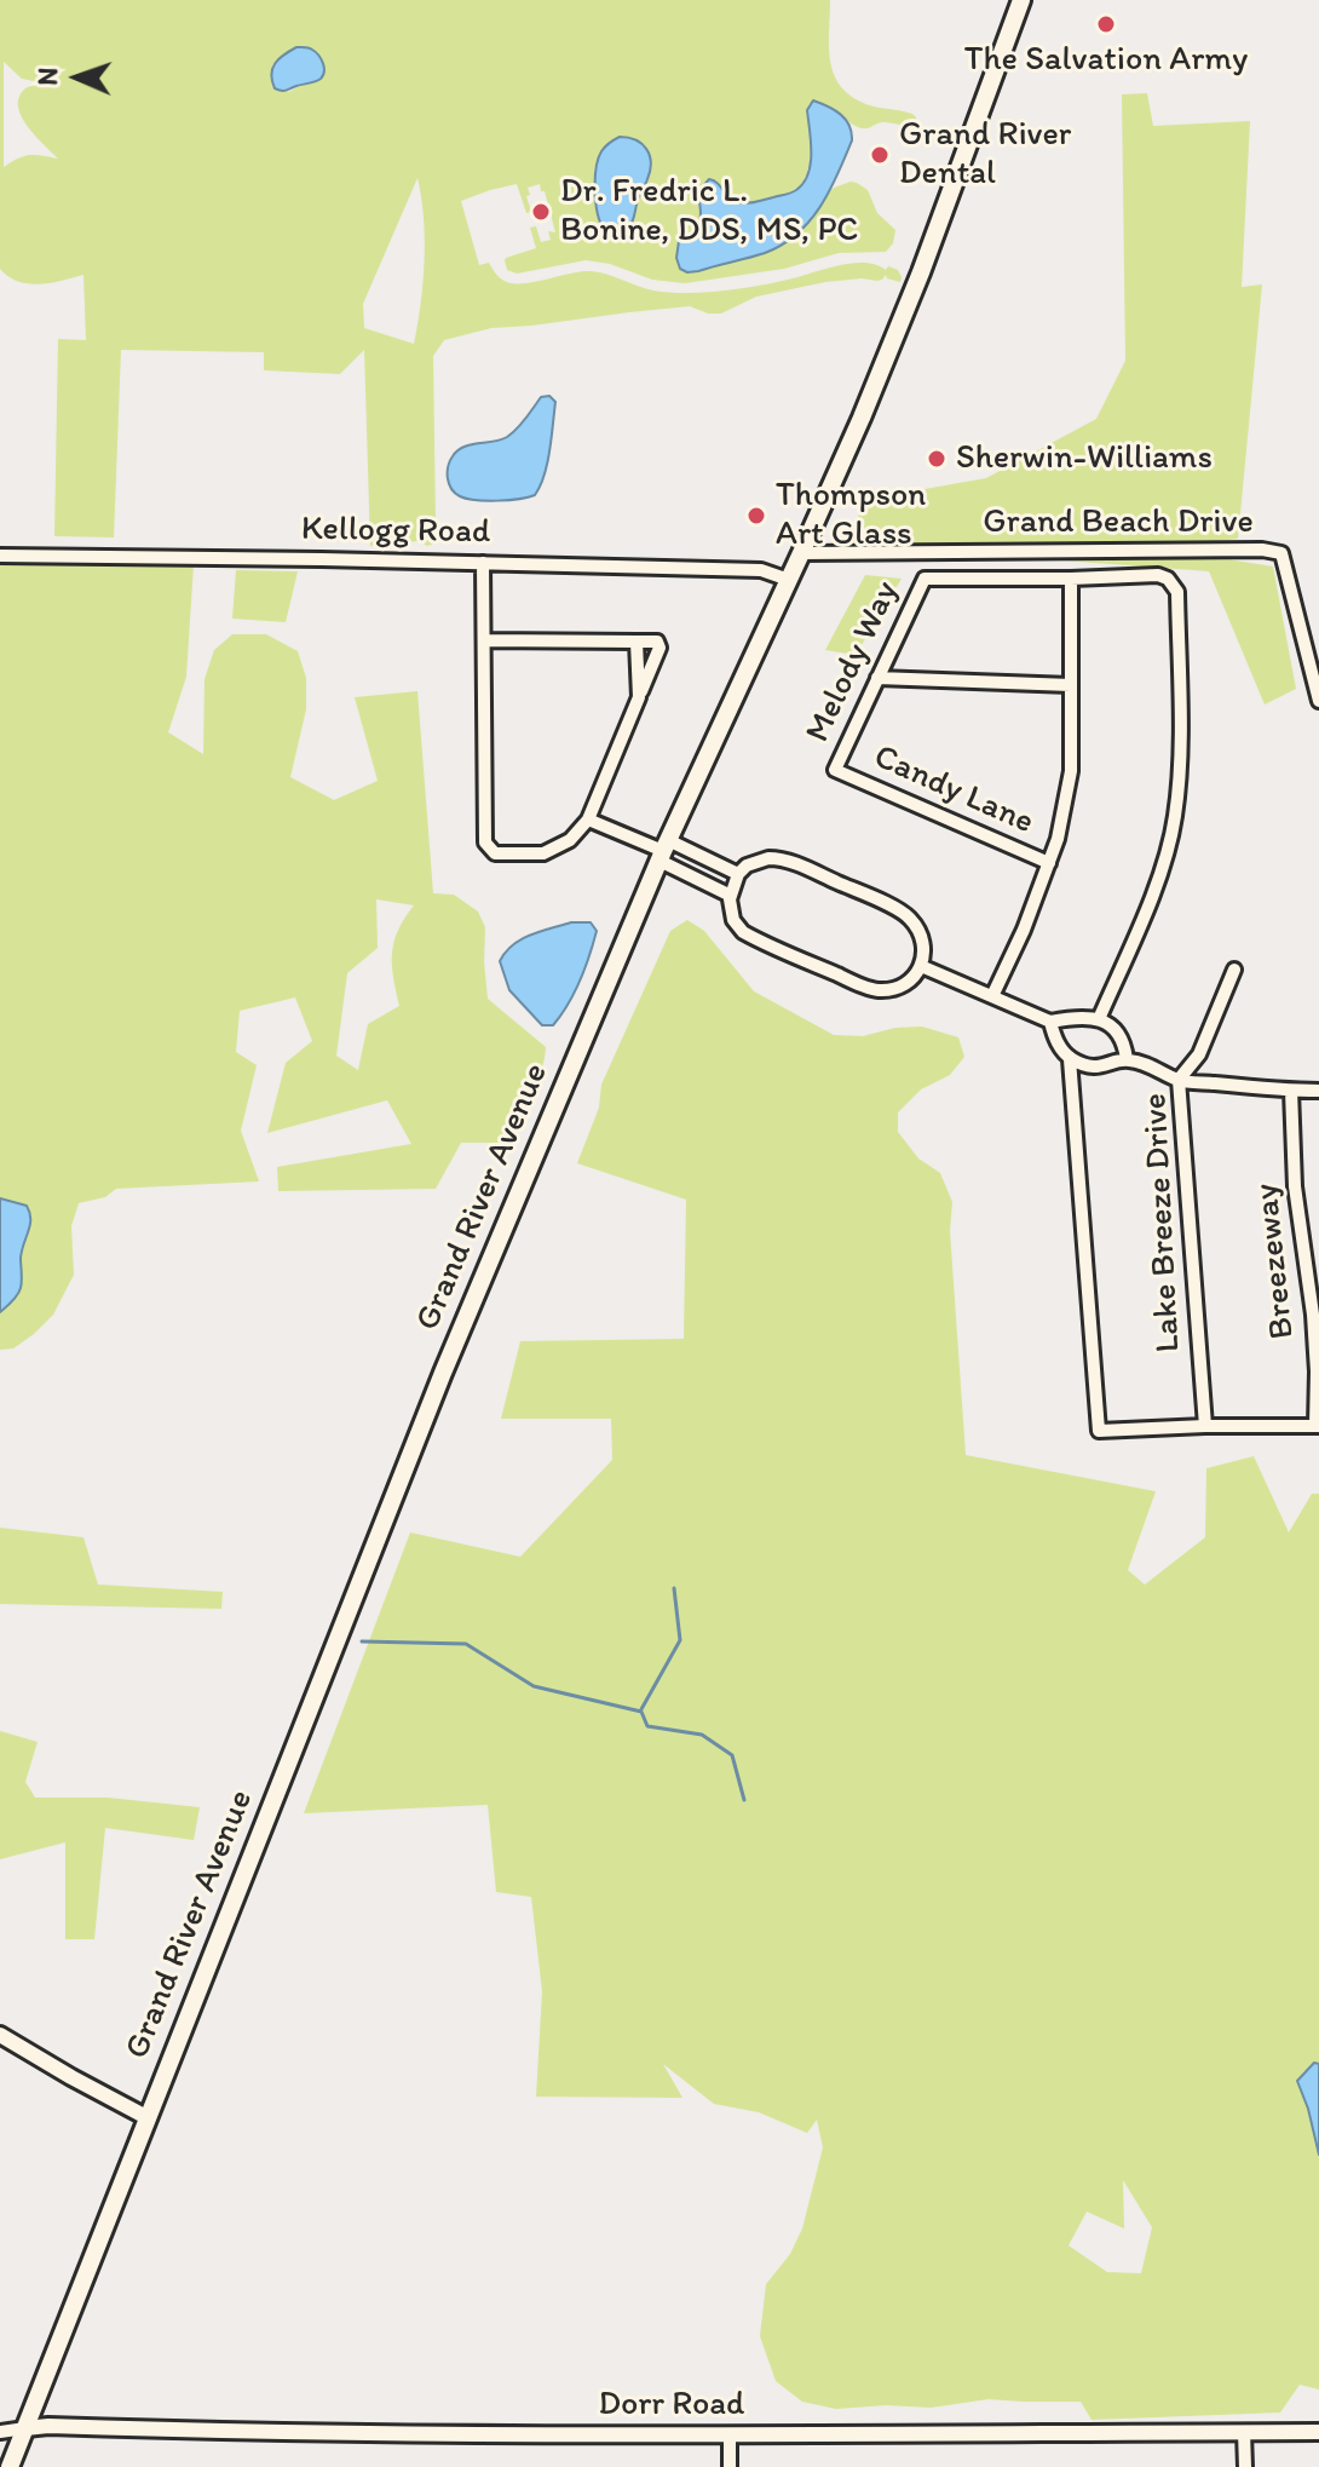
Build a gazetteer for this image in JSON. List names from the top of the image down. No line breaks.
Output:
{"streets":{"main road":["Grand River Avenue"],"street":["Grand Beach Drive","Kellogg Road","Melody Way","Candy Lane","Lake Breeze Drive","Breezeway","Dorr Road"]},"crossings":[["Grand Beach Drive","Grand River Avenue"],["Kellogg Road","Grand River Avenue"],["Melody Way","Candy Lane"],["Grand River Avenue","Dorr Road"]],"places":["The Salvation Army","Grand River Dental","Dr. Fredric L. Bonine, DDS, MS, PC","Sherwin-Williams","Thompson Art Glass"],"north":"left"}
